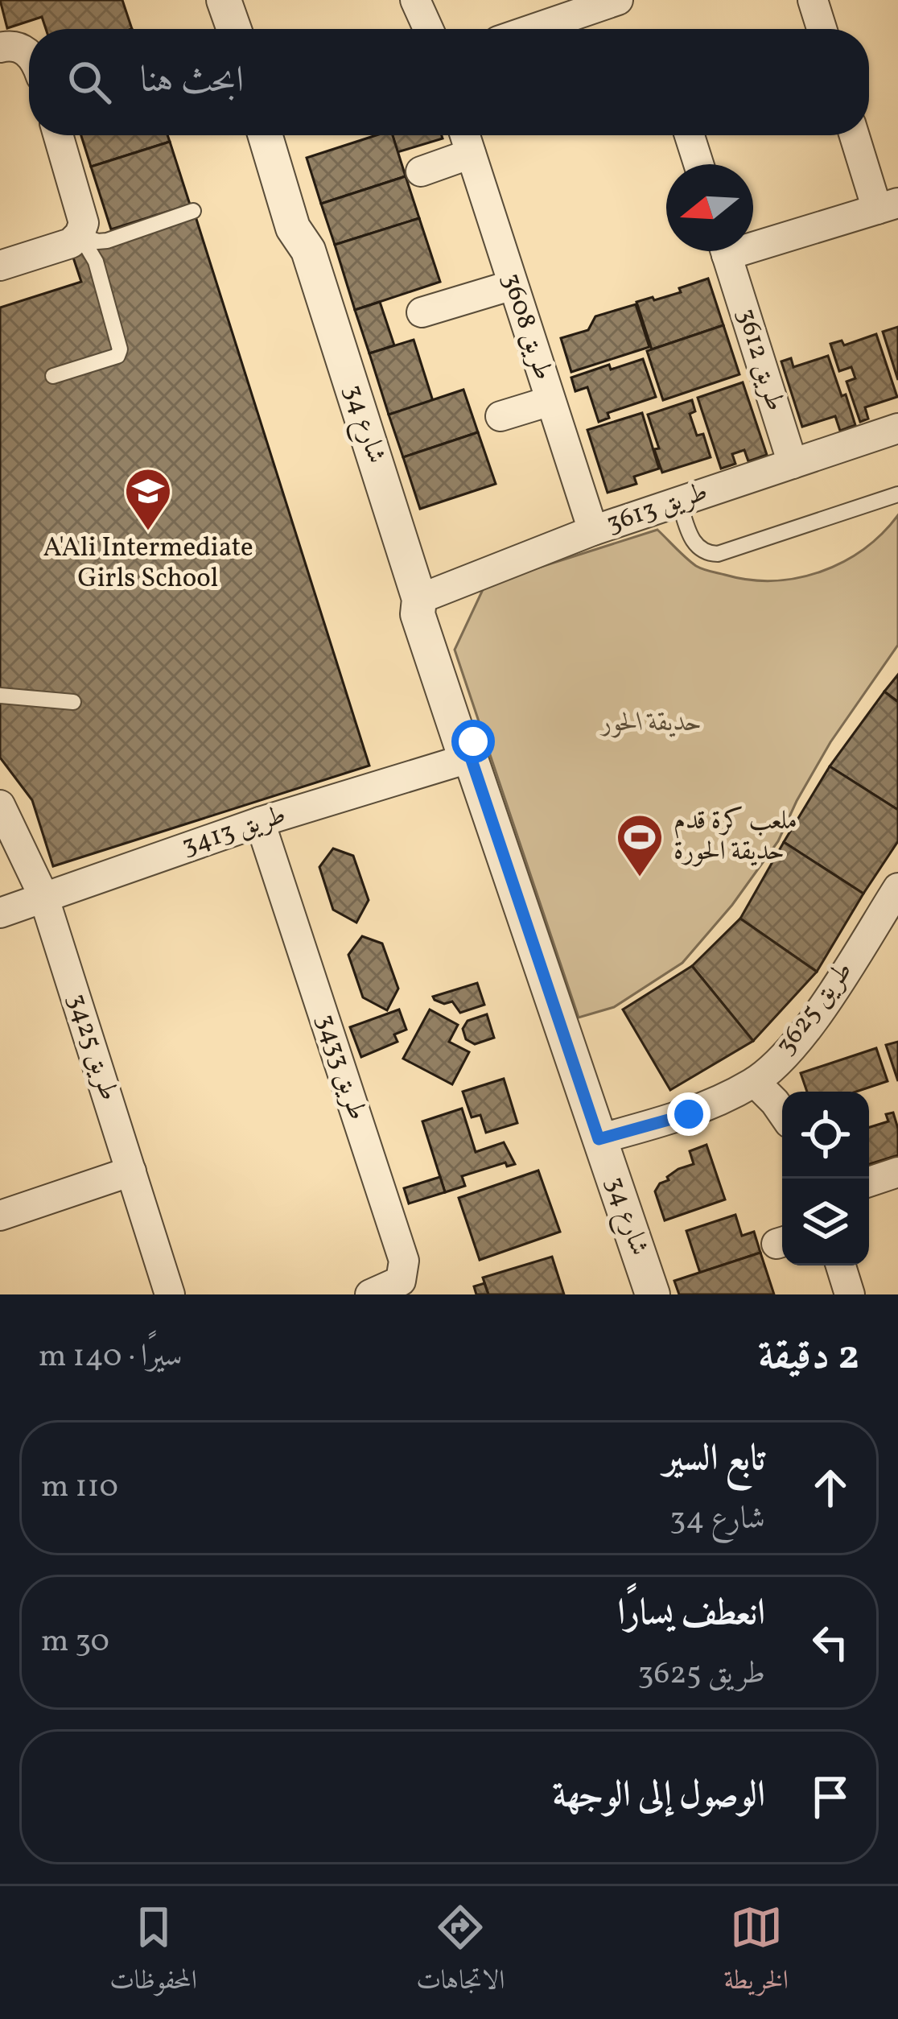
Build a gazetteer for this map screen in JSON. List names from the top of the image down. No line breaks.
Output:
{"streets":{"street":["طريق 3608","طريق 3612","شارع 34","طريق 3613","طريق 3413","طريق 3625","طريق 3425","طريق 3433"]},"crossings":[["طريق 3608","طريق 3613"],["طريق 3612","طريق 3613"],["شارع 34","طريق 3613"],["شارع 34","طريق 3413"],["شارع 34","طريق 3625"],["طريق 3413","طريق 3425"],["طريق 3413","طريق 3433"]],"parks":["حديقة الحور"],"places":{"school or university":["A'Ali Intermediate Girls School"],"sports":["ملعب كرة قدم حديقة الحورة"]},"north":"left","page":{"search":"ابحث هنا","heading":["2 دقيقة","سيرًا · 140 m"],"list":[["تابع السير","شارع 34","110 m"],["انعطف يسارًا","طريق 3625","30 m"],"الوصول إلى الوجهة"],"nav":["الخريطة","الاتجاهات","المحفوظات"]}}
